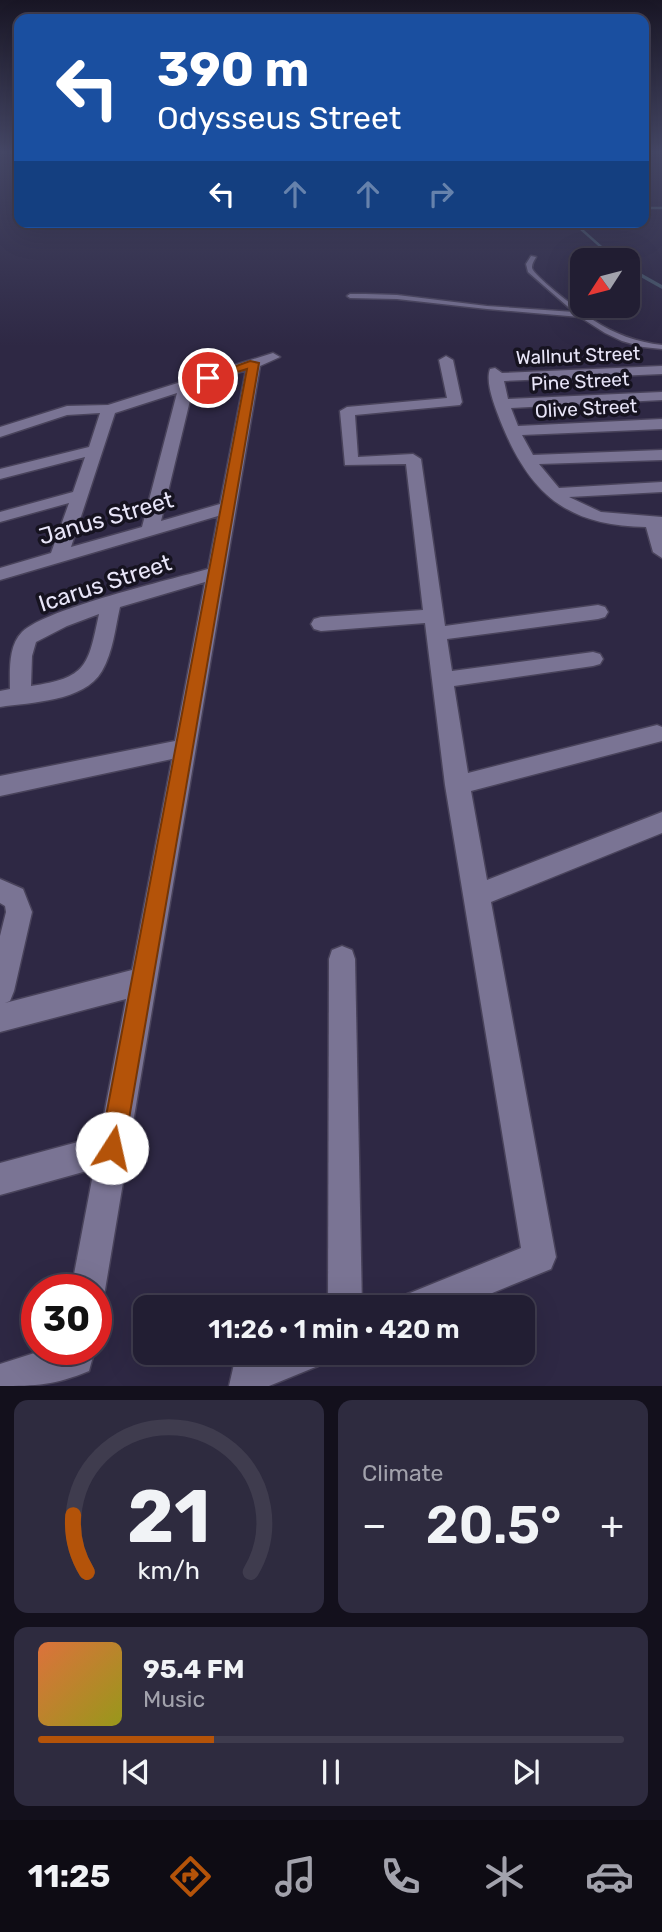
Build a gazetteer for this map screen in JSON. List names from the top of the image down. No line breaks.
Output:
{"streets":{"street":["Wallnut Street","Pine Street","Olive Street","Janus Street","Icarus Street"]},"crossings":[["Wallnut Street","Pine Street"]],"north":"bottom left","page":{"turn":["390 m","Odysseus Street"],"limit":"30","trip":"11:26 · 1 min · 420 m","tile":"Climate","heat":["−","20.5°","+"],"song":["95.4 FM","Music"],"tabs":"11:25","gauge":["21","km/h"]}}
